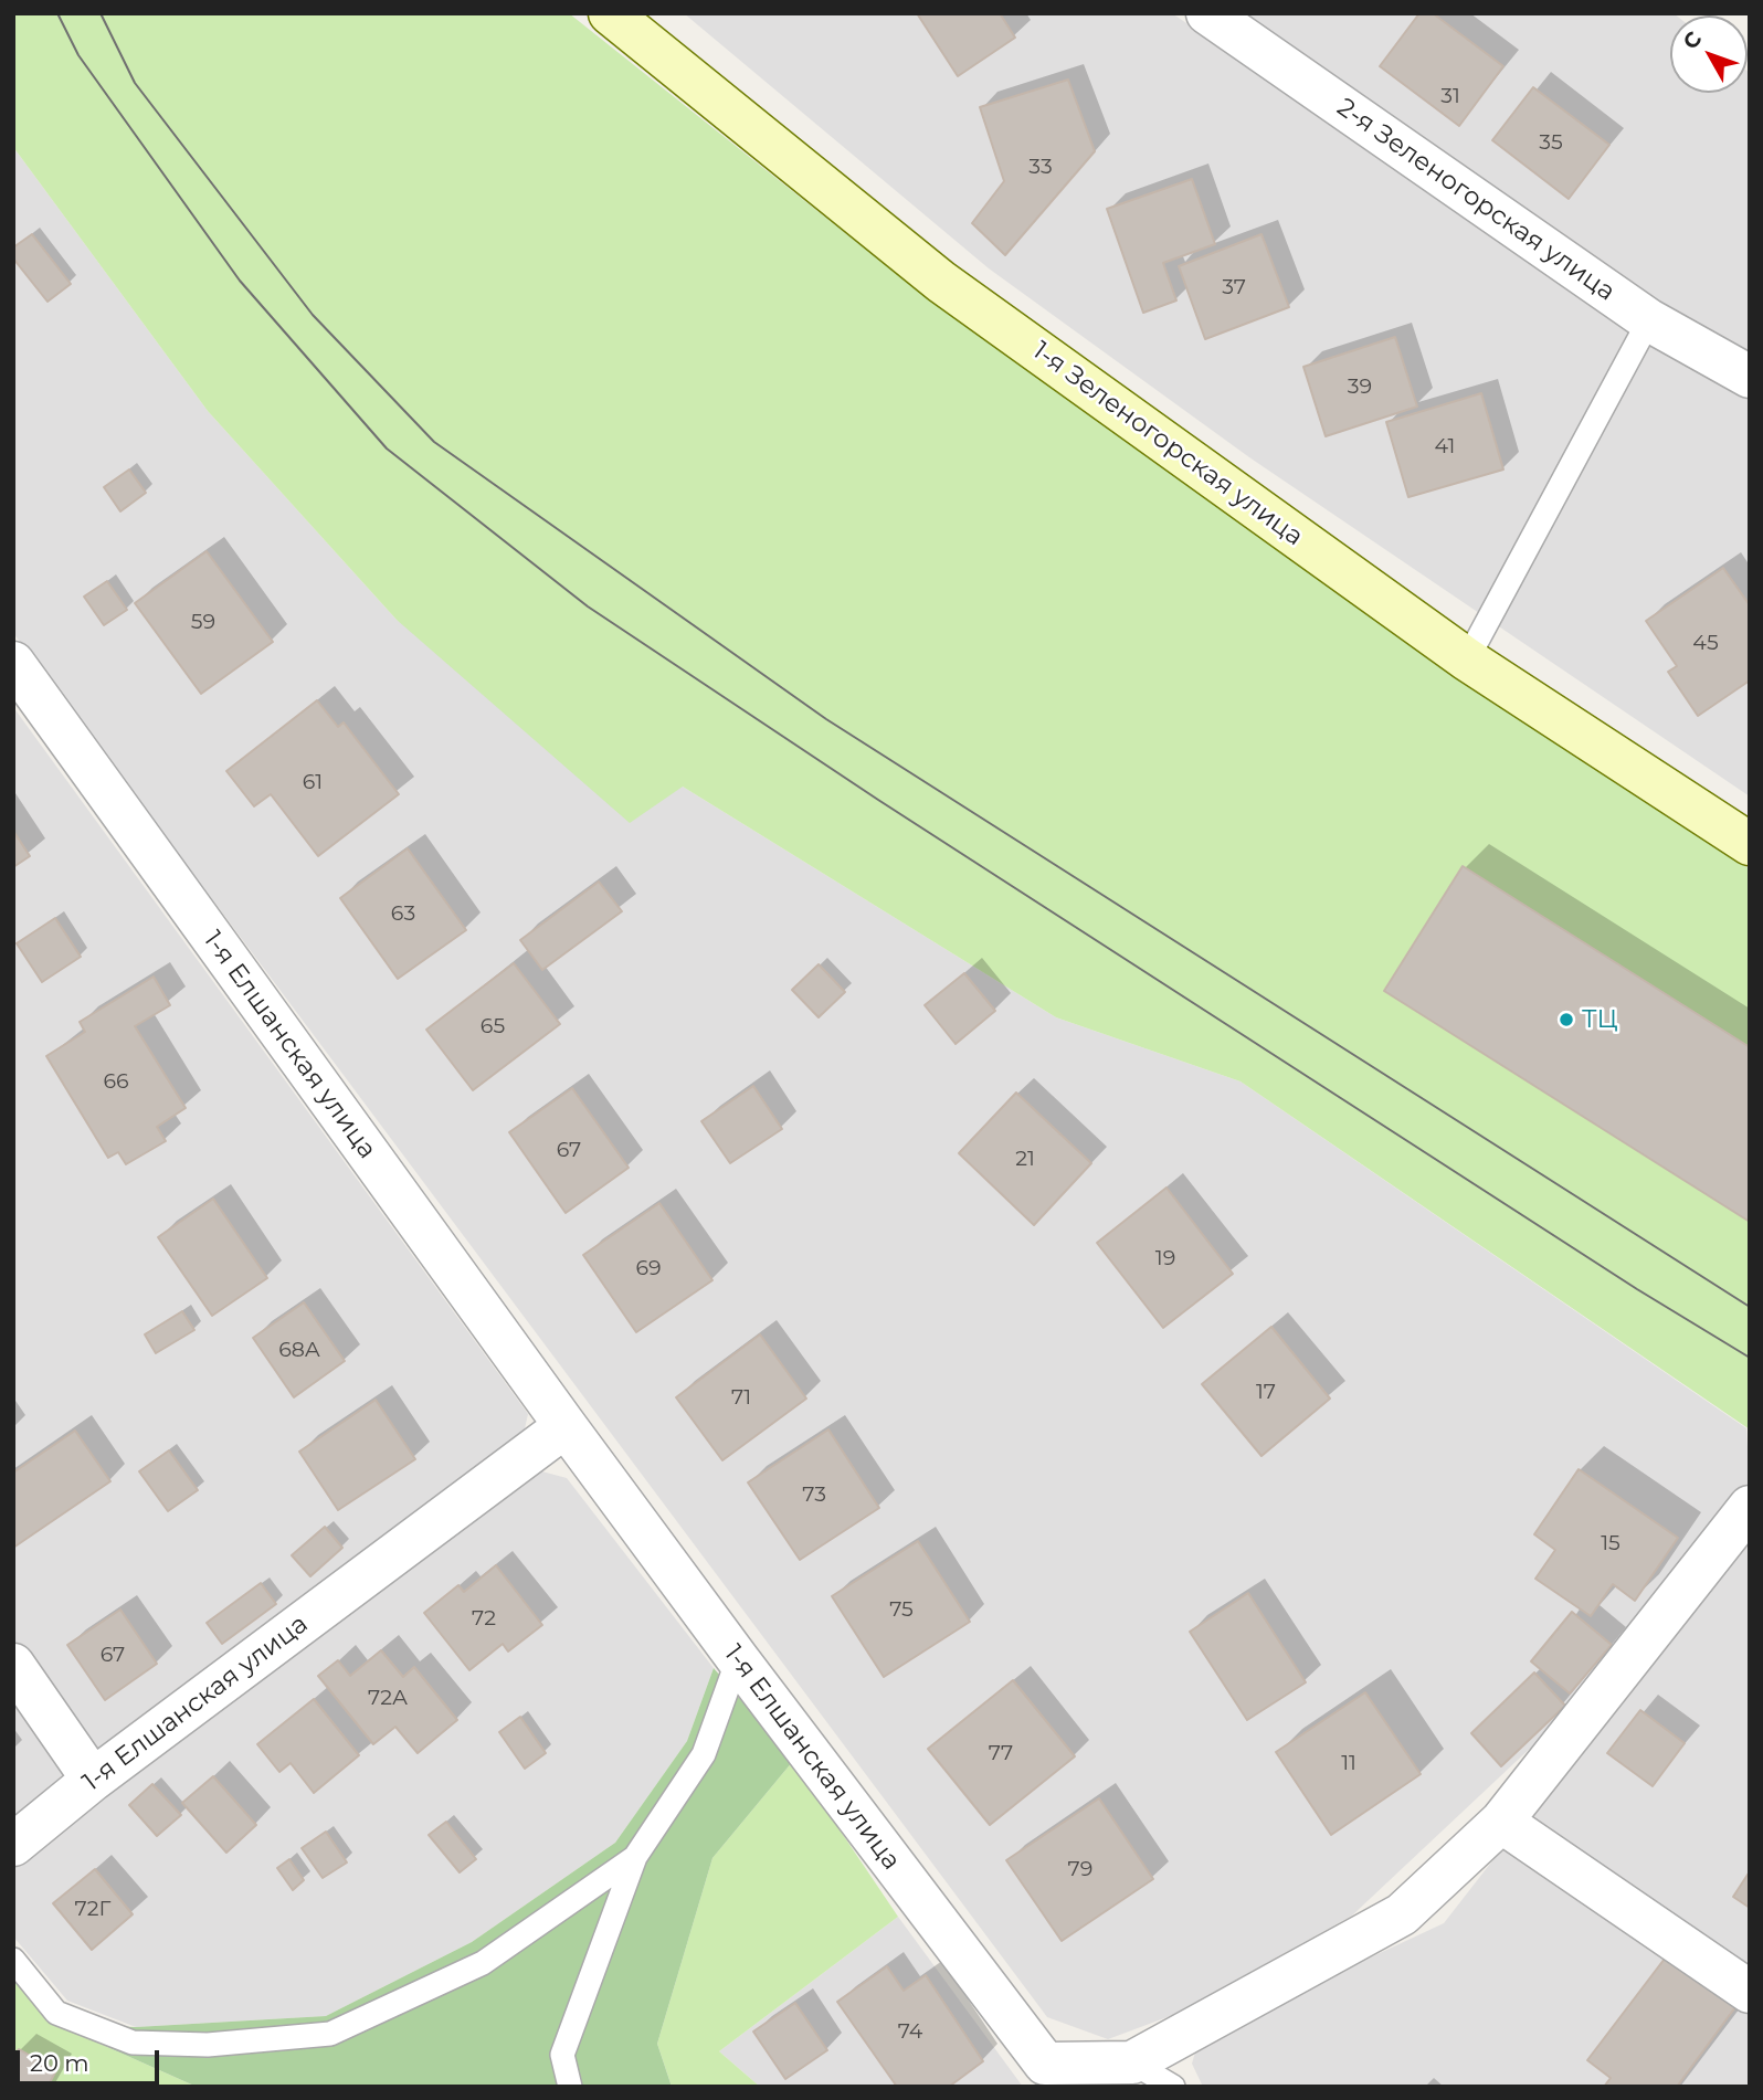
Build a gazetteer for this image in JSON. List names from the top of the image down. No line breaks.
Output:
{"streets":{"main road":["1-я Зеленогорская улица"],"street":["2-я Зеленогорская улица","1-я Елшанская улица"]},"places":["ТЦ"],"house_numbers":["31","35","33","37","39","41","59","45","61","63","65","66","67","21","19","69","68А","17","71","73","15","75","72","67","72А","77","11","79","72Г","74"],"scale_bar":"20 m","north":"top left"}
